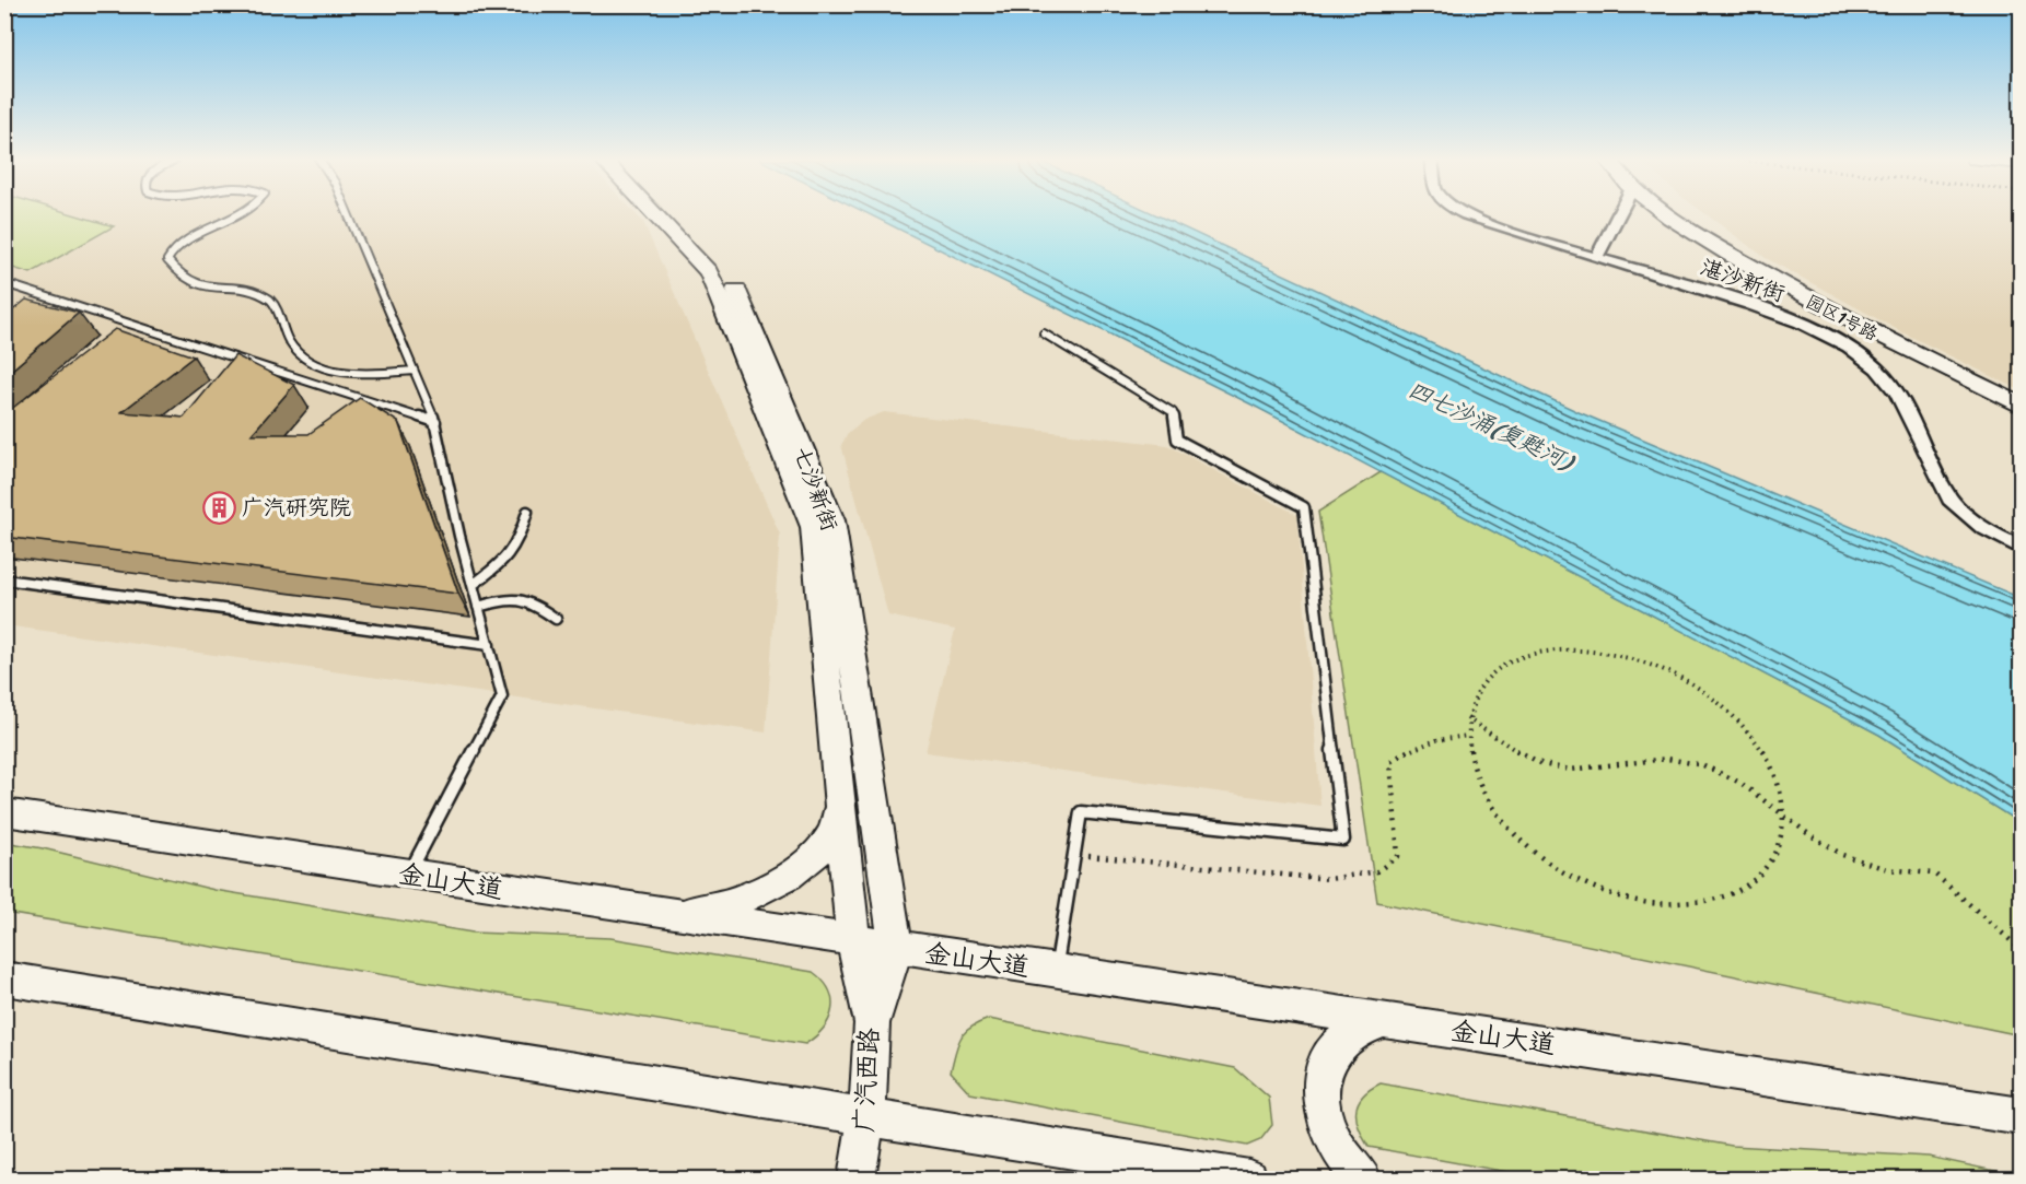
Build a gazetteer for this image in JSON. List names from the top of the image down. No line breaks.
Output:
{"streets":{"street":["湛沙新街","园区1号路","七沙新街","金山大道","广汽西路"]},"crossings":[["七沙新街","金山大道"],["七沙新街","广汽西路"],["金山大道","广汽西路"]],"water":["四七沙涌(复甦河)"],"places":{"building":["广汽研究院"]}}
